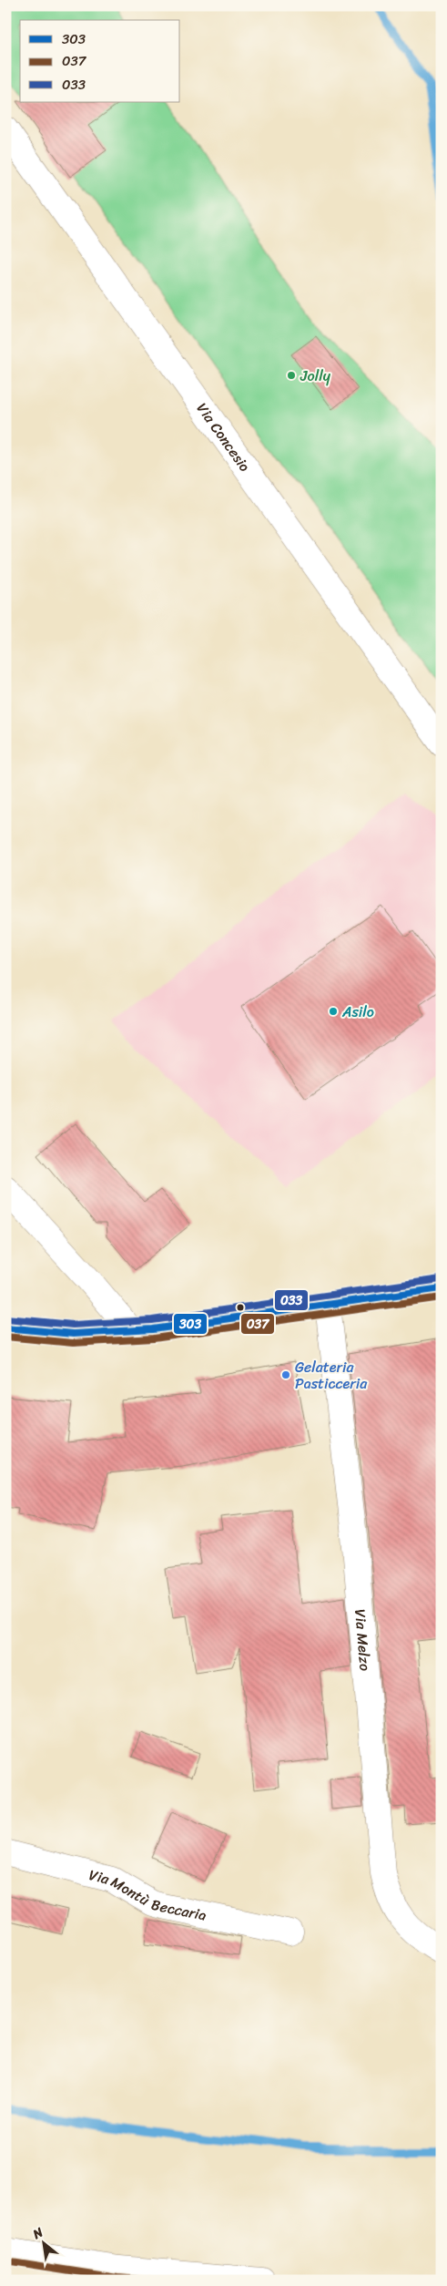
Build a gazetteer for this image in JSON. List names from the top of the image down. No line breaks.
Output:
{"streets":{"street":["Via Concesio","Via Melzo","Via Montù Beccaria"]},"places":["Jolly","Asilo","Gelateria Pasticceria"],"lines":["transit line 033","transit line 303","transit line 037"],"legend":["303","037","033"],"north":"top left"}
